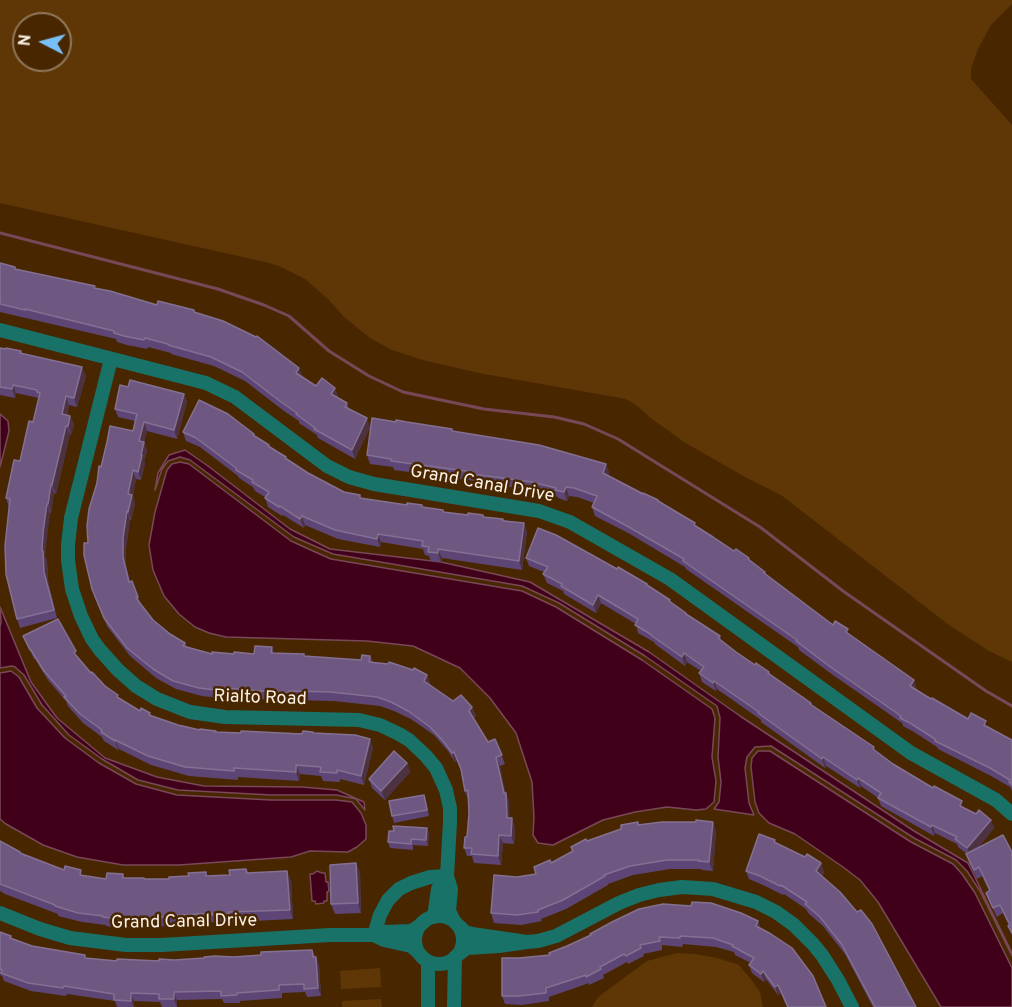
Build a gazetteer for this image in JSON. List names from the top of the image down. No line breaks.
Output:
{"streets":{"street":["Grand Canal Drive","Rialto Road"]},"crossings":[["Grand Canal Drive","Rialto Road"]],"north":"left"}
